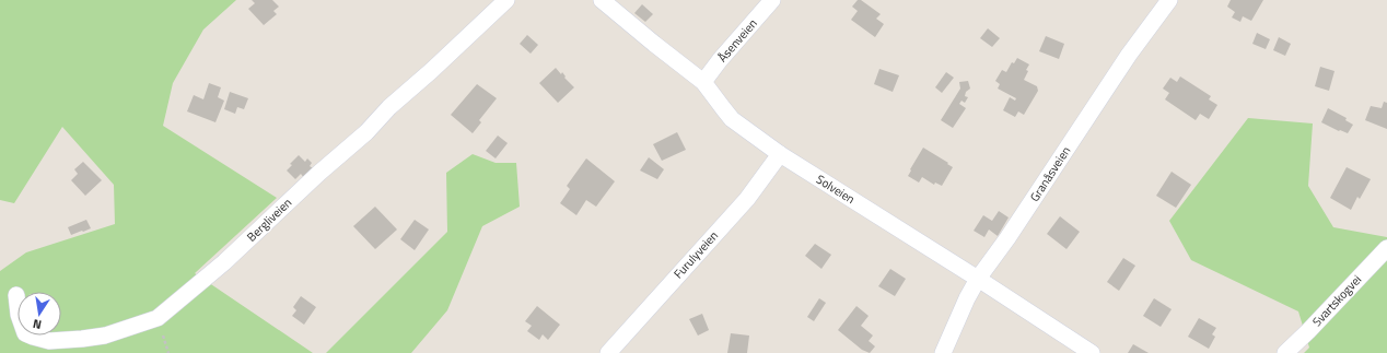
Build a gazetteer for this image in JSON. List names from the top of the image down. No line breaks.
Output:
{"streets":{"street":["Åsenveien","Granåsveien","Solveien","Bergliveien","Furulyveien","Svartskogvei"]},"crossings":[["Åsenveien","Solveien"],["Granåsveien","Solveien"],["Solveien","Furulyveien"]],"north":"bottom"}
